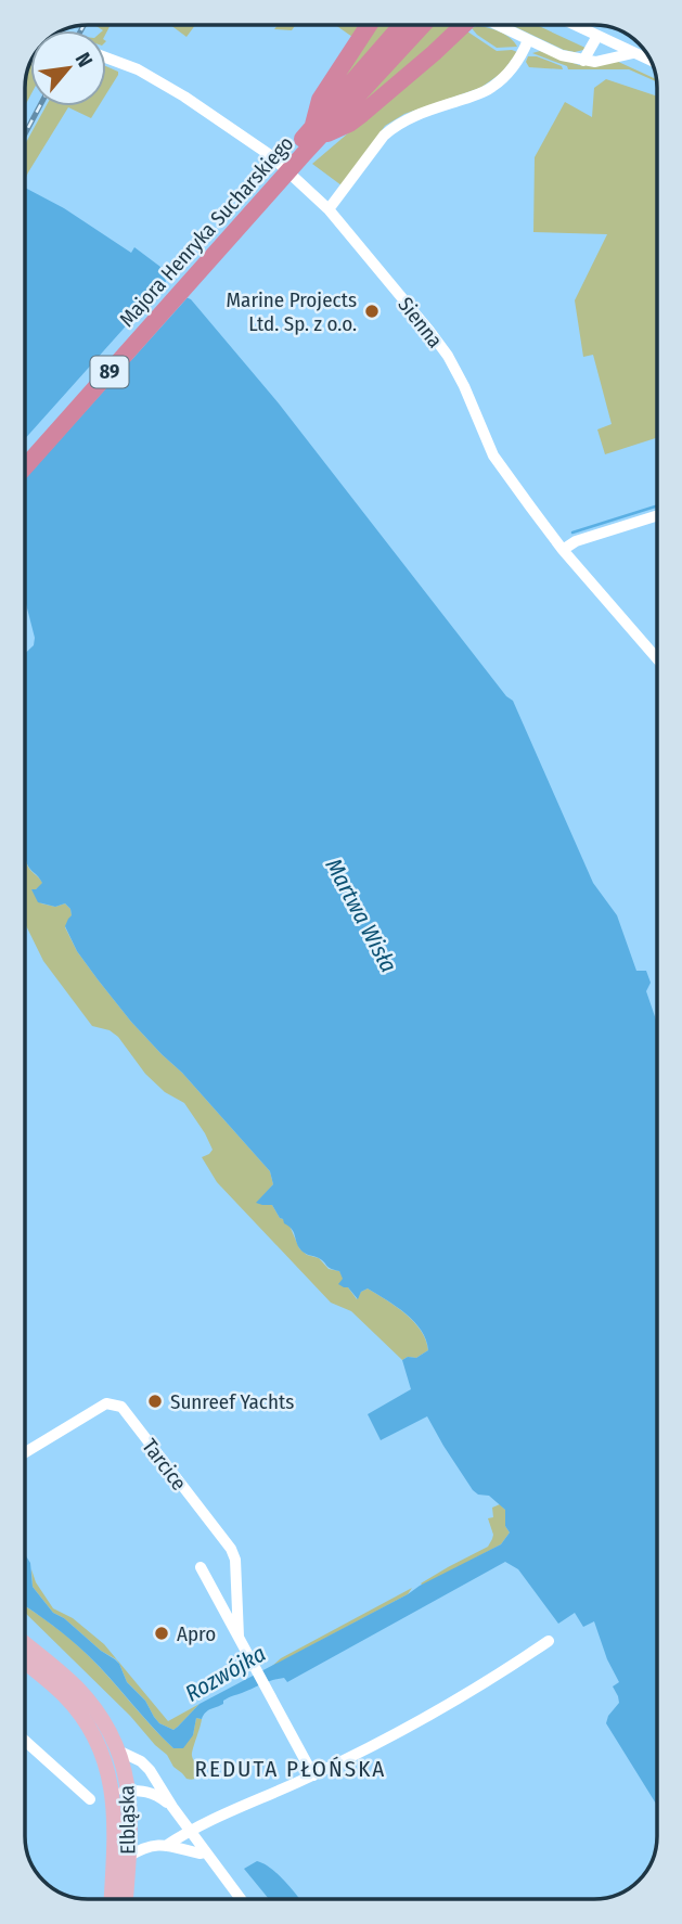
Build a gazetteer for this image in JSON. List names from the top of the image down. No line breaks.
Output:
{"streets":{"highway":["Majora Henryka Sucharskiego","89"],"main road":["Elbląska"],"street":["Sienna","Tarcice"]},"districts":["REDUTA PŁOŃSKA"],"water":["Martwa Wisła","Rozwójka"],"places":["Marine Projects Ltd. Sp. z o.o.","Sunreef Yachts","Apro"],"north":"top right"}
